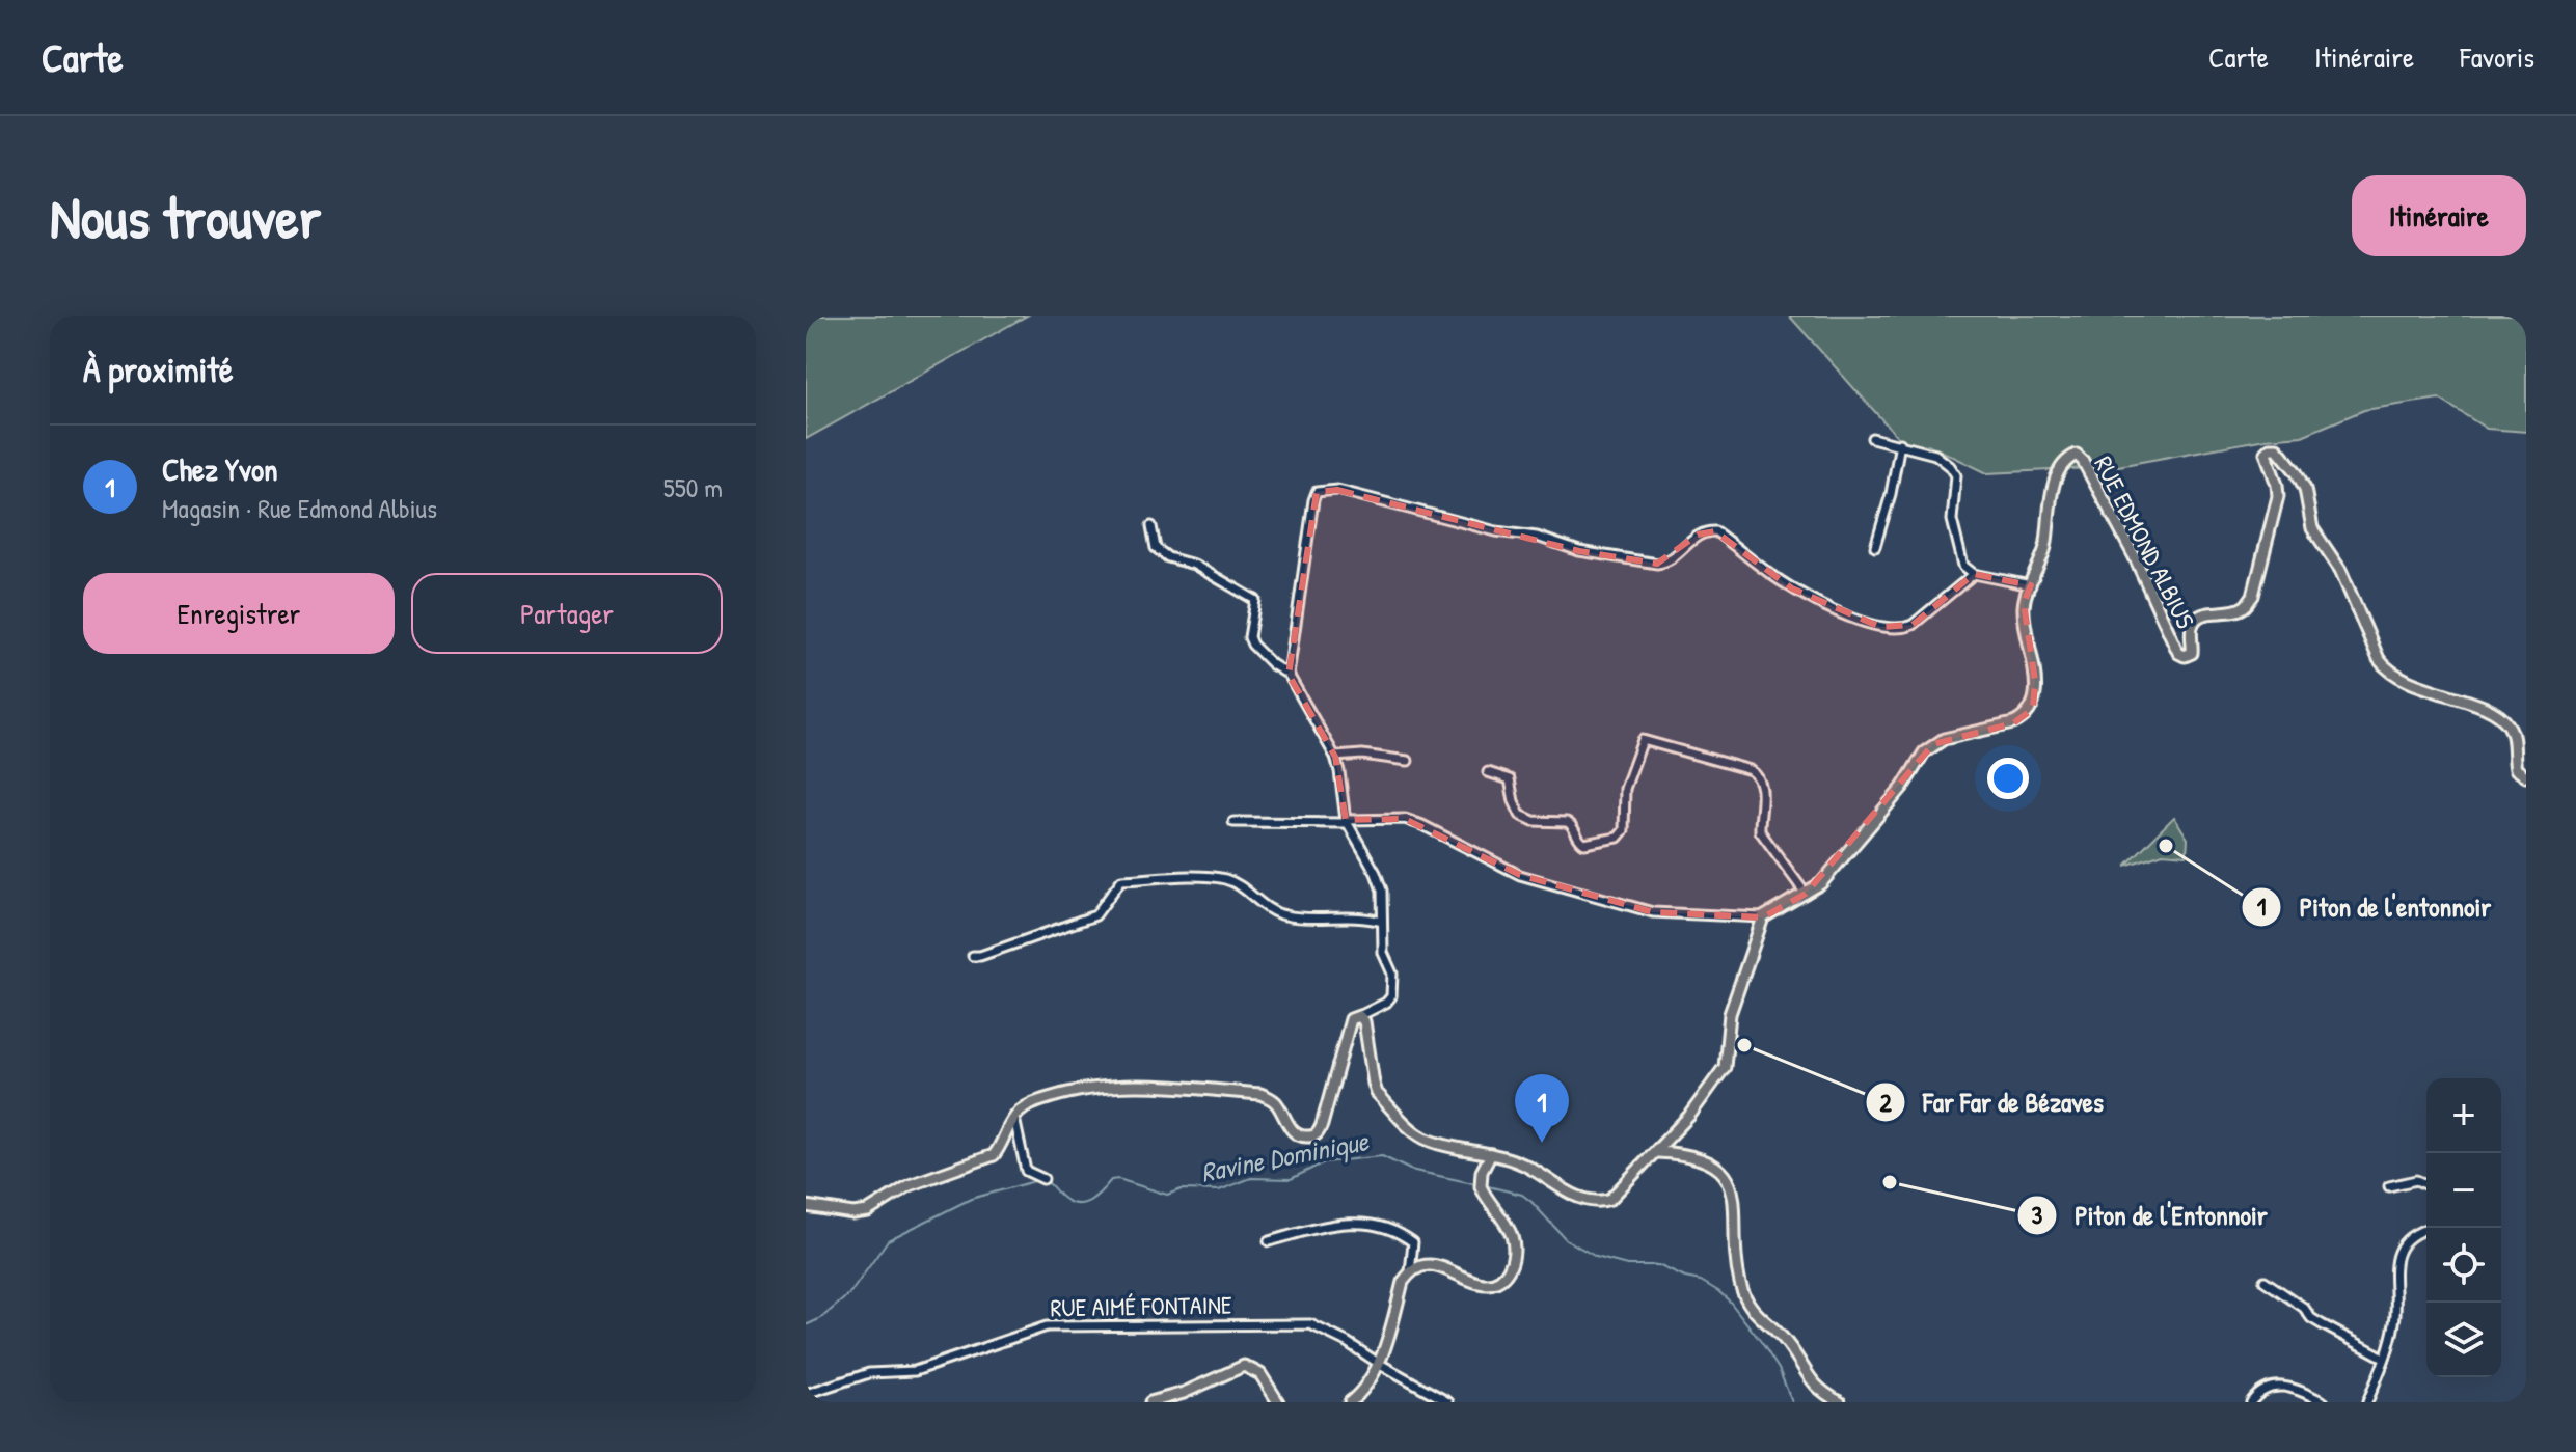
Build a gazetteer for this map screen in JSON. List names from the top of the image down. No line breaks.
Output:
{"streets":{"main road":["RUE EDMOND ALBIUS"],"street":["RUE AIMÉ FONTAINE"]},"water":["Ravine Dominique"],"places":["Piton de l'entonnoir","Far Far de Bézaves","Piton de l'Entonnoir"],"page":{"header":"Carte","nav":["Carte","Itinéraire","Favoris"],"buttons":["Itinéraire",["Enregistrer","Partager"]],"title":"Nous trouver","heading":"À proximité","list":[{"mark":"1","name":"Chez Yvon","note":"Magasin · Rue Edmond Albius","value":"550 m"}],"pins":"1","map_buttons":["+","−"]}}
